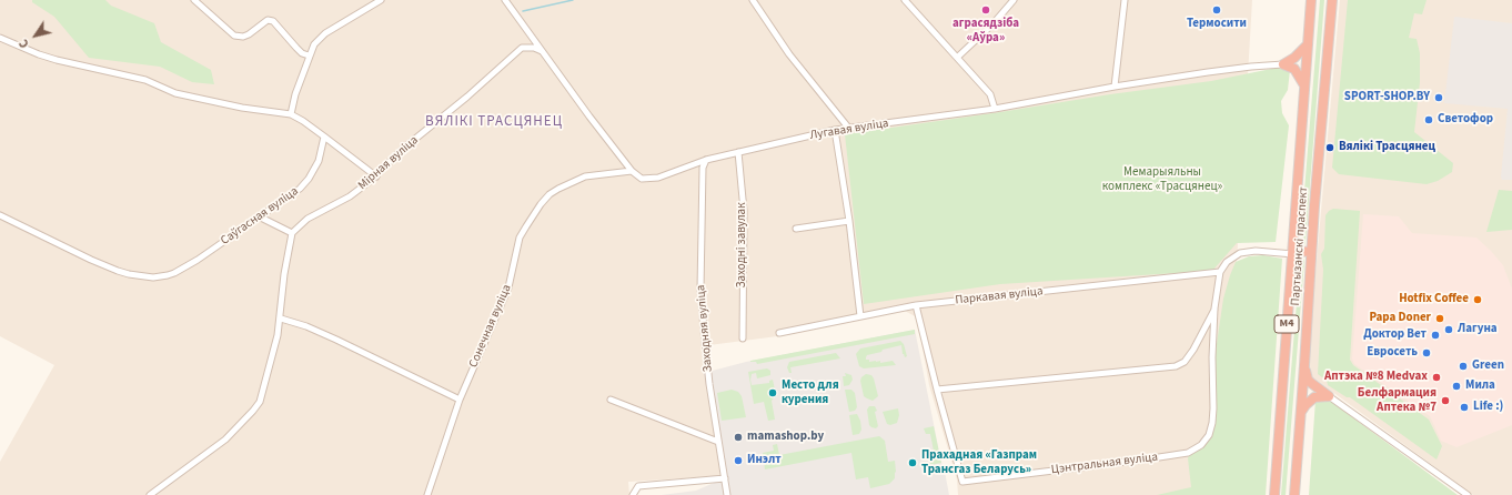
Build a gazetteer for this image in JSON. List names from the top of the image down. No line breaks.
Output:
{"streets":{"highway":["Партызанскі праспект","М4"],"street":["Лугавая вуліца","Мірная вуліца","Саўгасная вуліца","Заходні завулак","Паркавая вуліца","Сонечная вуліца","Заходняя вуліца","Цэнтральная вуліца"]},"crossings":[["Лугавая вуліца","Заходні завулак"],["Лугавая вуліца","Заходняя вуліца"],["Паркавая вуліца","Цэнтральная вуліца"]],"districts":["ВЯЛІКІ ТРАСЦЯНЕЦ"],"parks":["Мемарыяльны комплекс «Трасцянец»"],"places":["аграсядзіба «Аўра»","Термосити","SPORT-SHOP.BY","Светофор","Вялікі Трасцянец","Hotfix Coffee","Papa Doner","Лагуна","Доктор Вет","Евросеть","Green","Аптэка №8 Medvax","Мила","Место для курения","Белфармация Аптека №7","Life :)","mamashop.by","Инэлт","Прахадная «Газпрам Трансгаз Беларусь»"],"north":"bottom left"}
